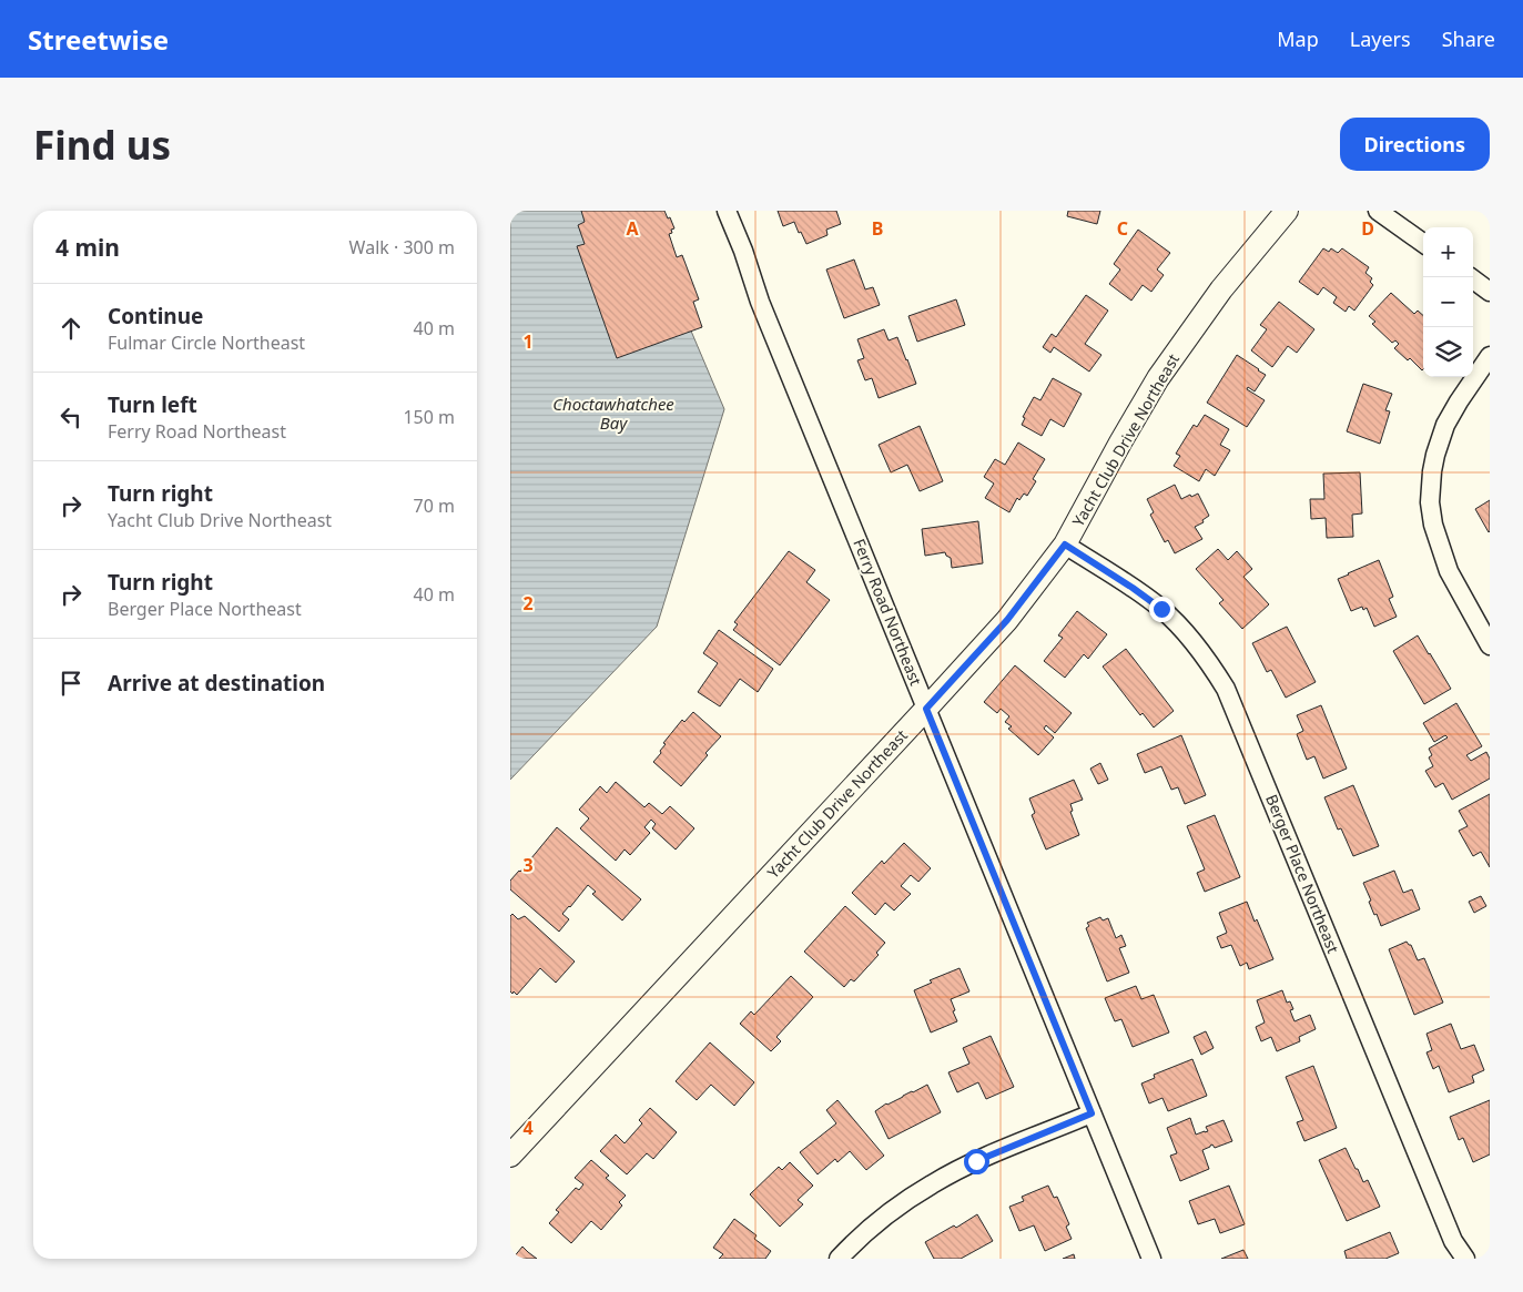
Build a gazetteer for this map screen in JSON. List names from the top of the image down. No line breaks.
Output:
{"streets":{"street":["Yacht Club Drive Northeast","Ferry Road Northeast","Berger Place Northeast"]},"crossings":[["Yacht Club Drive Northeast","Ferry Road Northeast"],["Yacht Club Drive Northeast","Berger Place Northeast"]],"water":["Choctawhatchee Bay"],"page":{"header":"Streetwise","nav":["Map","Layers","Share"],"buttons":"Directions","title":"Find us","heading":["4 min","Walk · 300 m"],"map_buttons":["+","−"],"list":[["Continue","Fulmar Circle Northeast","40 m"],["Turn left","Ferry Road Northeast","150 m"],["Turn right","Yacht Club Drive Northeast","70 m"],["Turn right","Berger Place Northeast","40 m"],"Arrive at destination"]},"grid":{"columns":["A","B","C","D"],"rows":["1","2","3","4"]}}
